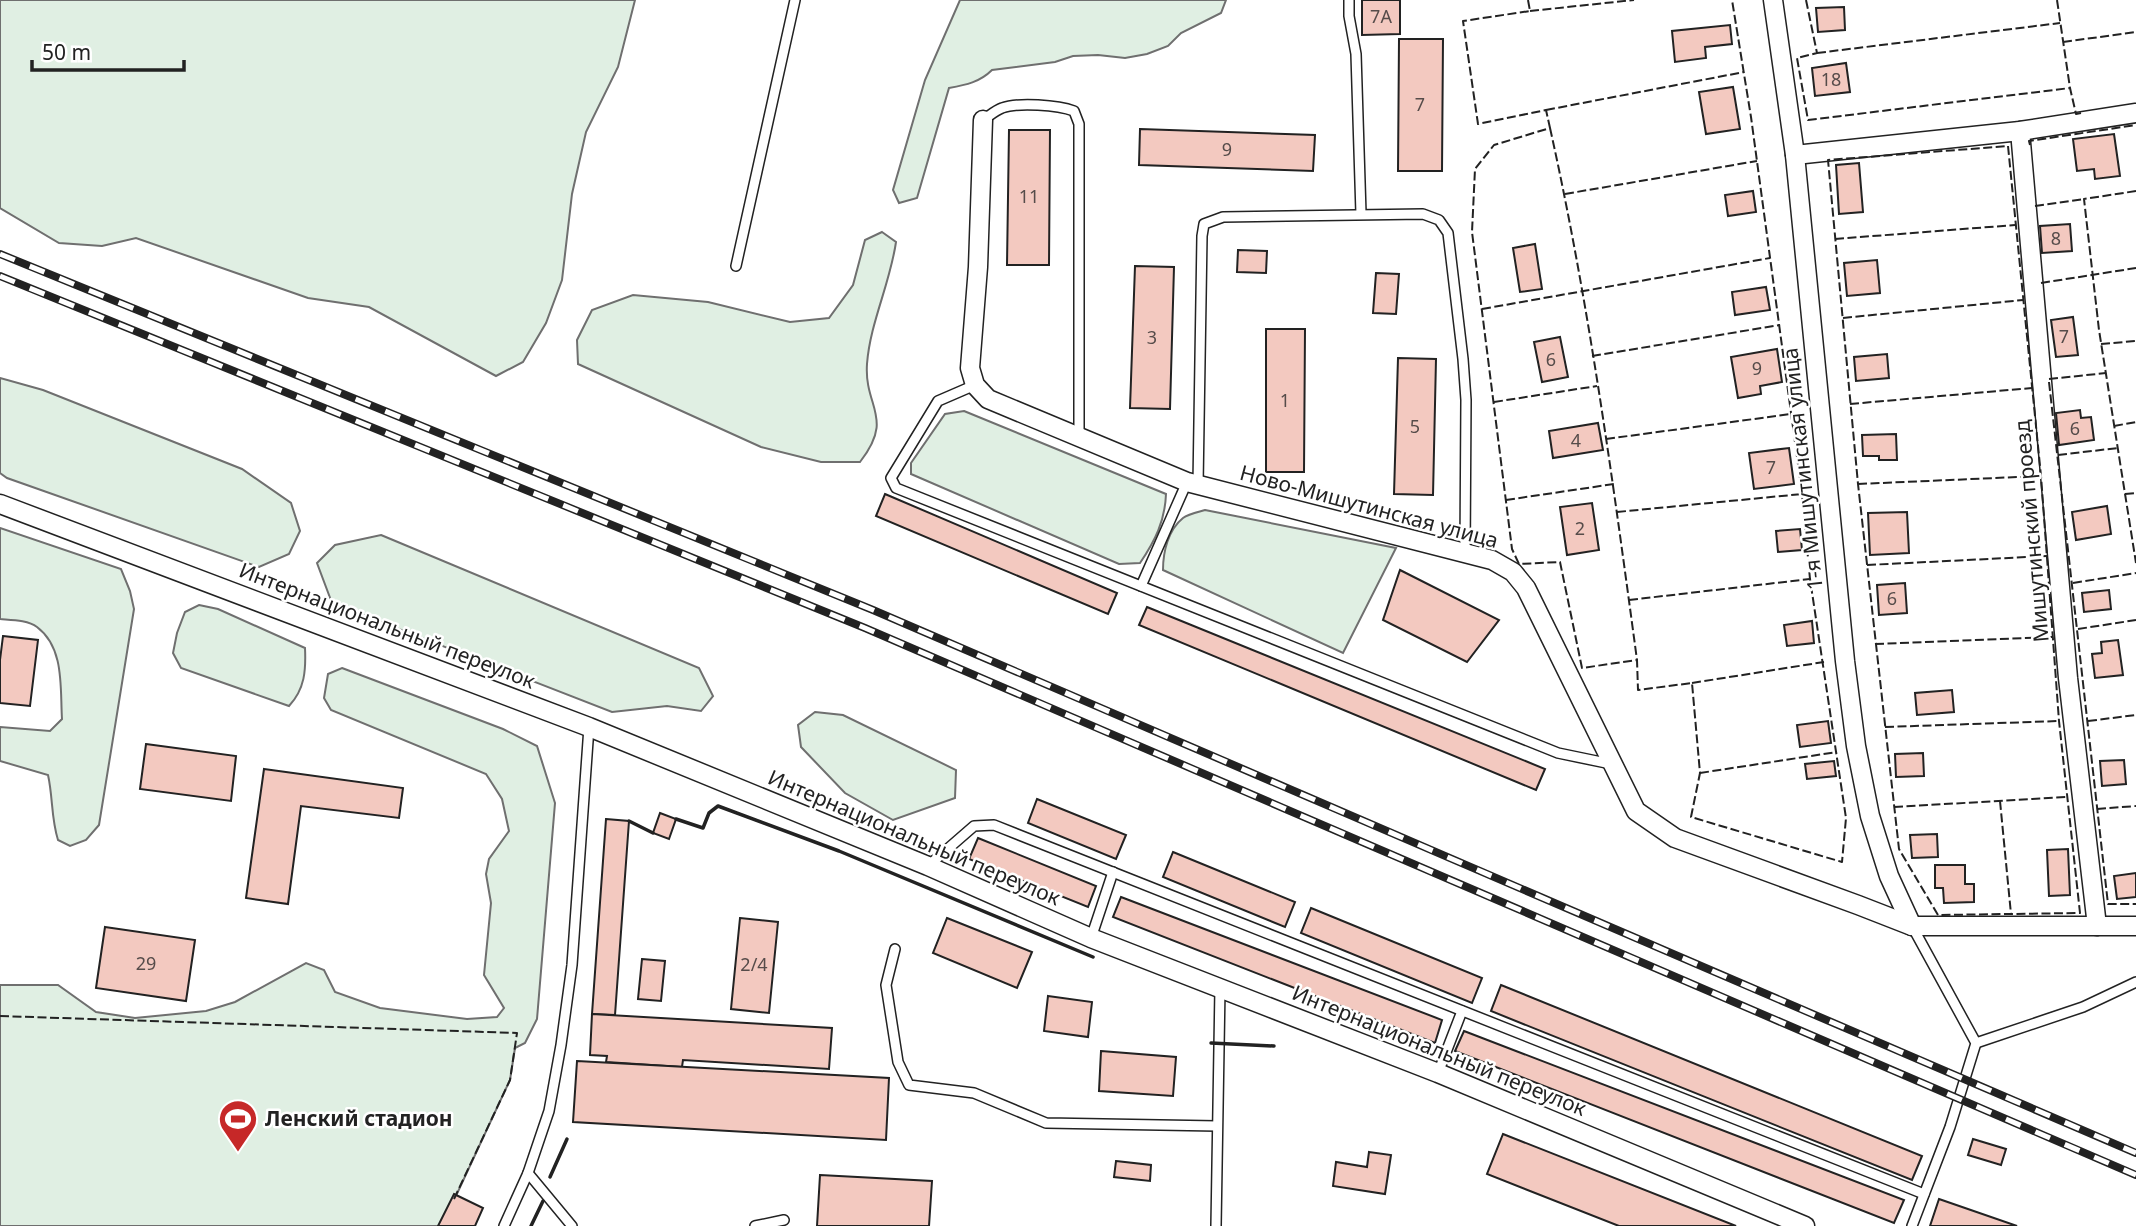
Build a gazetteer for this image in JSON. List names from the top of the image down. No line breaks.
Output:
{"streets":{"street":["1-я Мишутинская улица","Ново-Мишутинская улица","Мишутинский проезд","Интернациональный переулок"]},"crossings":[["1-я Мишутинская улица","Ново-Мишутинская улица"]],"places":{"sports":["Ленский стадион"]},"house_numbers":["7А","18","7","9","11","8","7","3","6","9","1","5","6","4","7","2","6","29","2/4"],"scale_bar":"50 m"}
